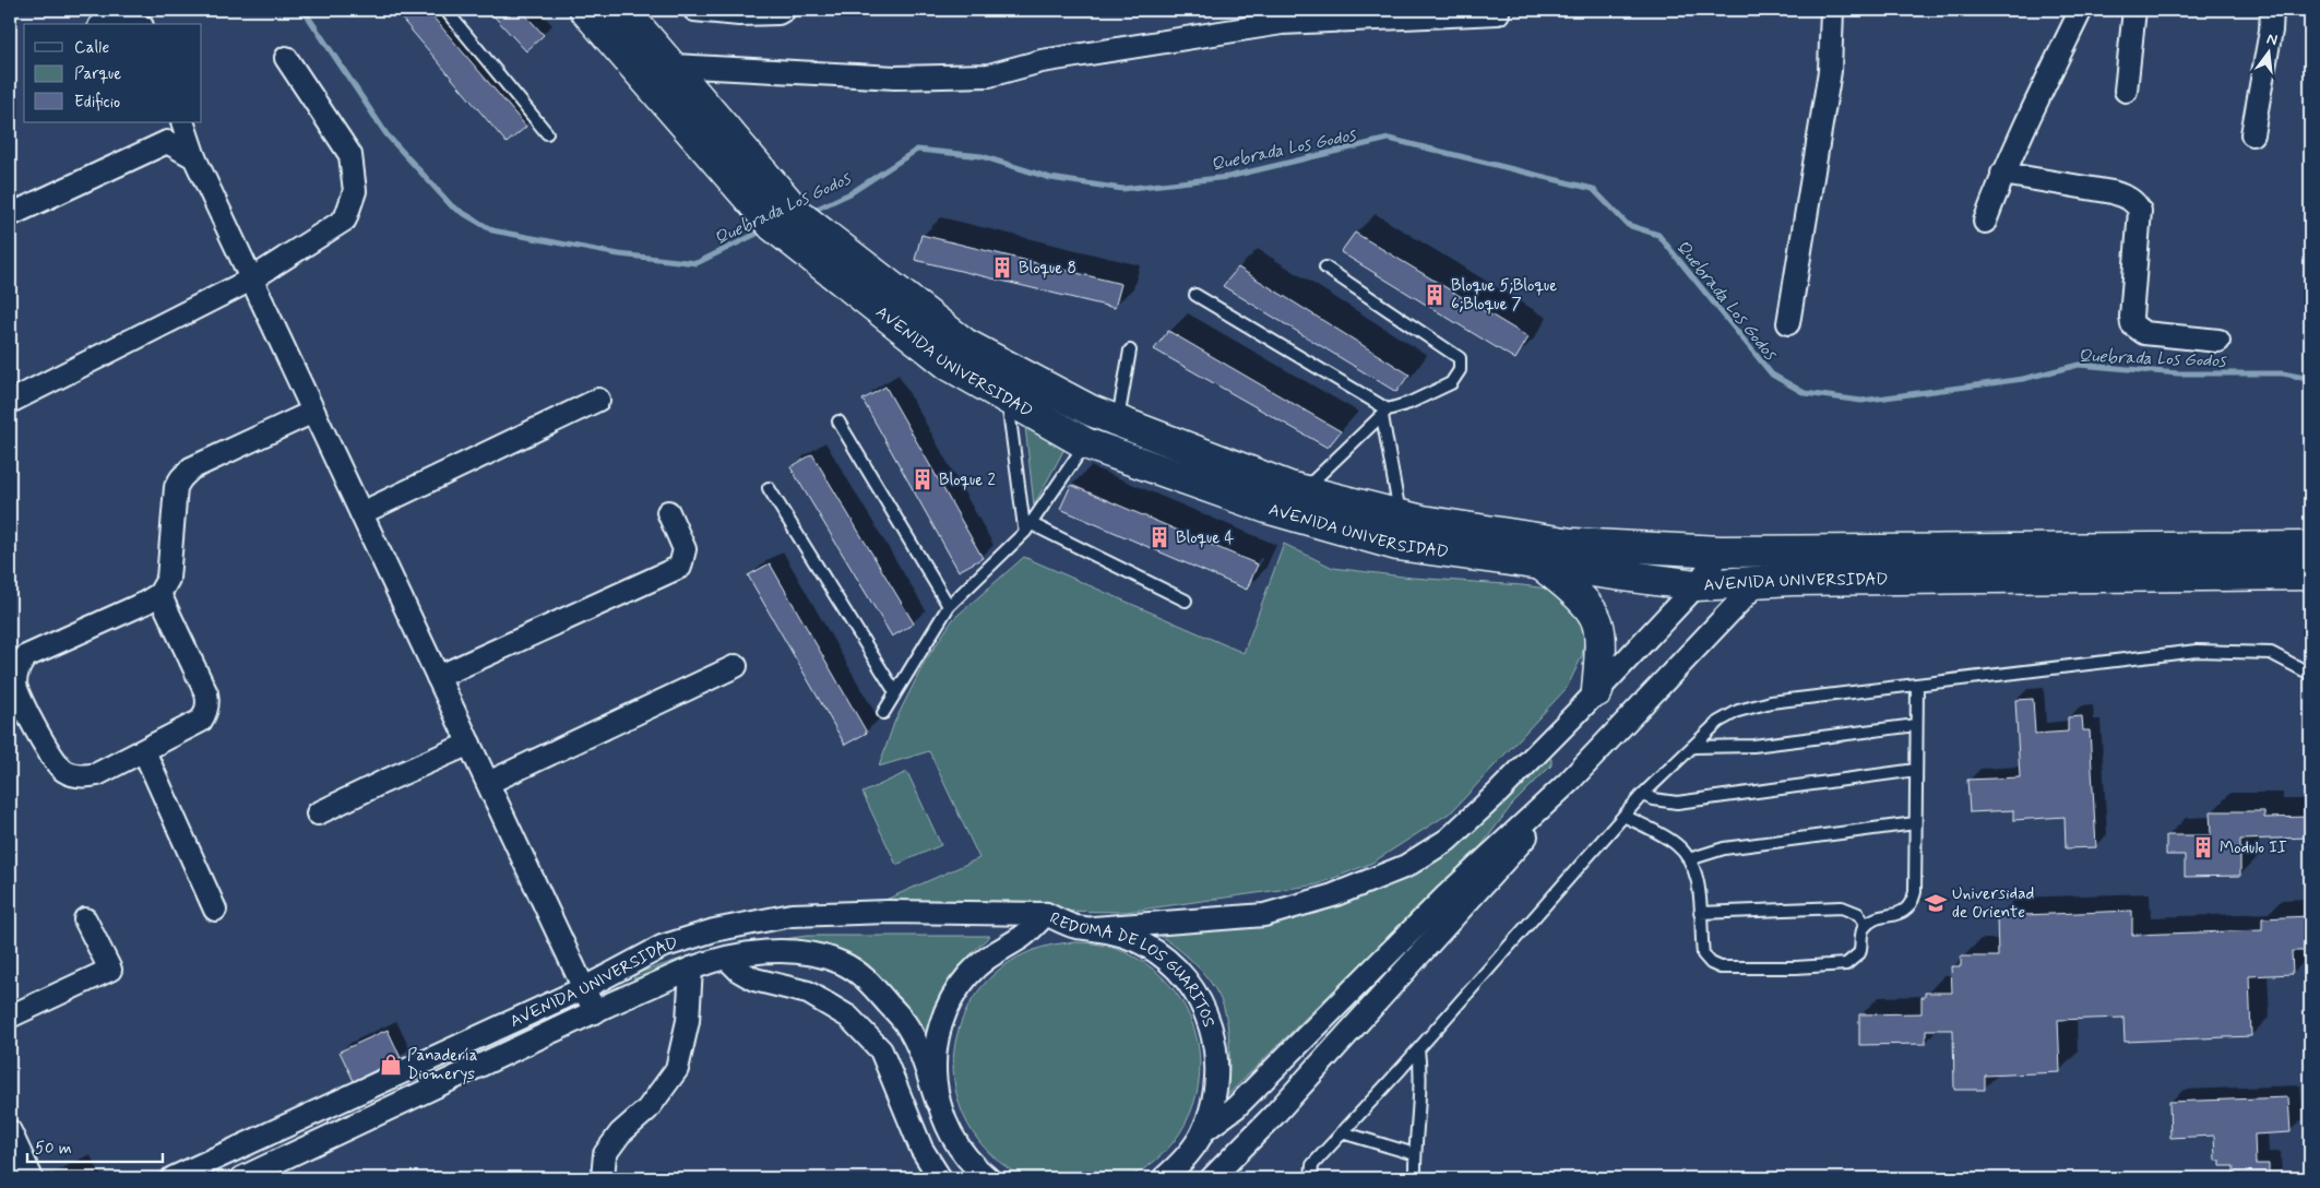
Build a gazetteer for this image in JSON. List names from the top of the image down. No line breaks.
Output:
{"streets":{"street":["AVENIDA UNIVERSIDAD","REDOMA DE LOS GUARITOS"]},"crossings":[["AVENIDA UNIVERSIDAD","REDOMA DE LOS GUARITOS"]],"water":["Quebrada Los Godos"],"places":{"building":["Bloque 8","Bloque 5;Bloque 6;Bloque 7","Bloque 2","Bloque 4","Modulo II"],"school or university":["Universidad de Oriente"],"shop":["Panadería Diomerys"]},"legend":["Calle","Parque","Edificio"],"scale_bar":"50 m","north":"top"}
